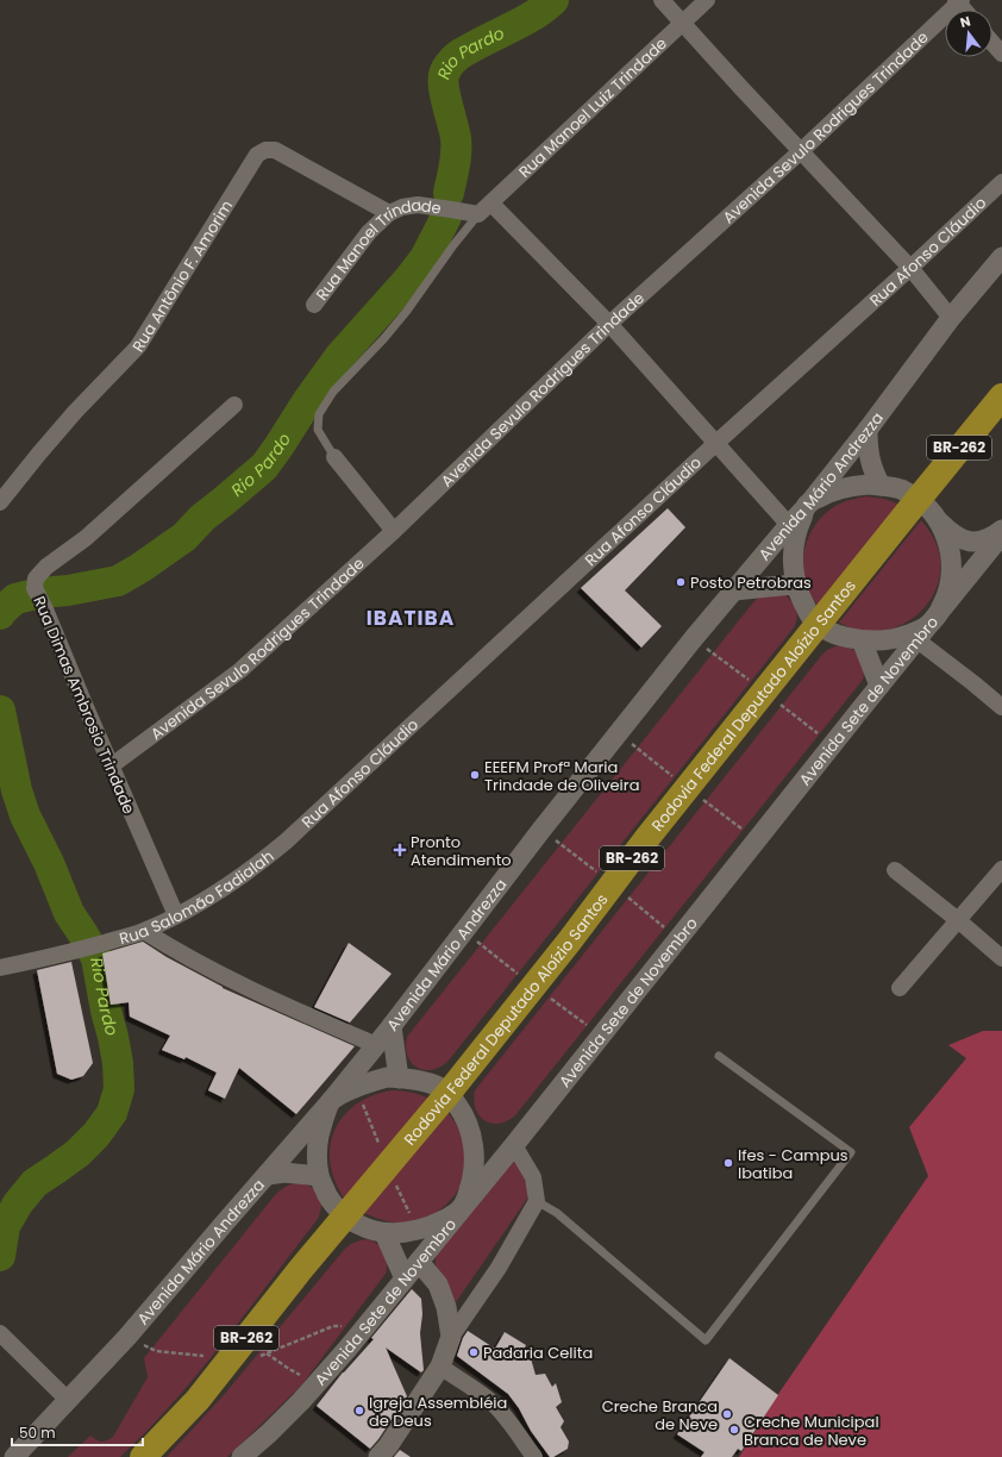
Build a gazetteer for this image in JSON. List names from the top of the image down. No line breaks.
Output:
{"streets":{"highway":["BR-262","Rodovia Federal Deputado Aloízio Santos"],"street":["Rua Manoel Luiz Trindade","Avenida Sevulo Rodrigues Trindade","Rua Afonso Cláudio","Rua Manoel Trindade","Rua Antônio F. Amorim","Avenida Mário Andrezza","Avenida Sete de Novembro","Rua Dimas Ambrosio Trindade","Rua Salomão Fadialah"]},"crossings":[["Rua Manoel Luiz Trindade","Rua Manoel Trindade"],["Avenida Sevulo Rodrigues Trindade","Rua Dimas Ambrosio Trindade"],["Rua Afonso Cláudio","Rua Salomão Fadialah"],["Rua Manoel Trindade","Rua Antônio F. Amorim"],["Rua Dimas Ambrosio Trindade","Rua Salomão Fadialah"]],"districts":["IBATIBA"],"water":["Rio Pardo"],"places":{"other":["Posto Petrobras","EEEFM Profª Maria Trindade de Oliveira","Ifes - Campus Ibatiba","Padaria Celita","Igreja Assembléia de Deus","Creche Branca de Neve","Creche Municipal Branca de Neve"],"health":["Pronto Atendimento"]},"scale_bar":"50 m","north":"top"}
